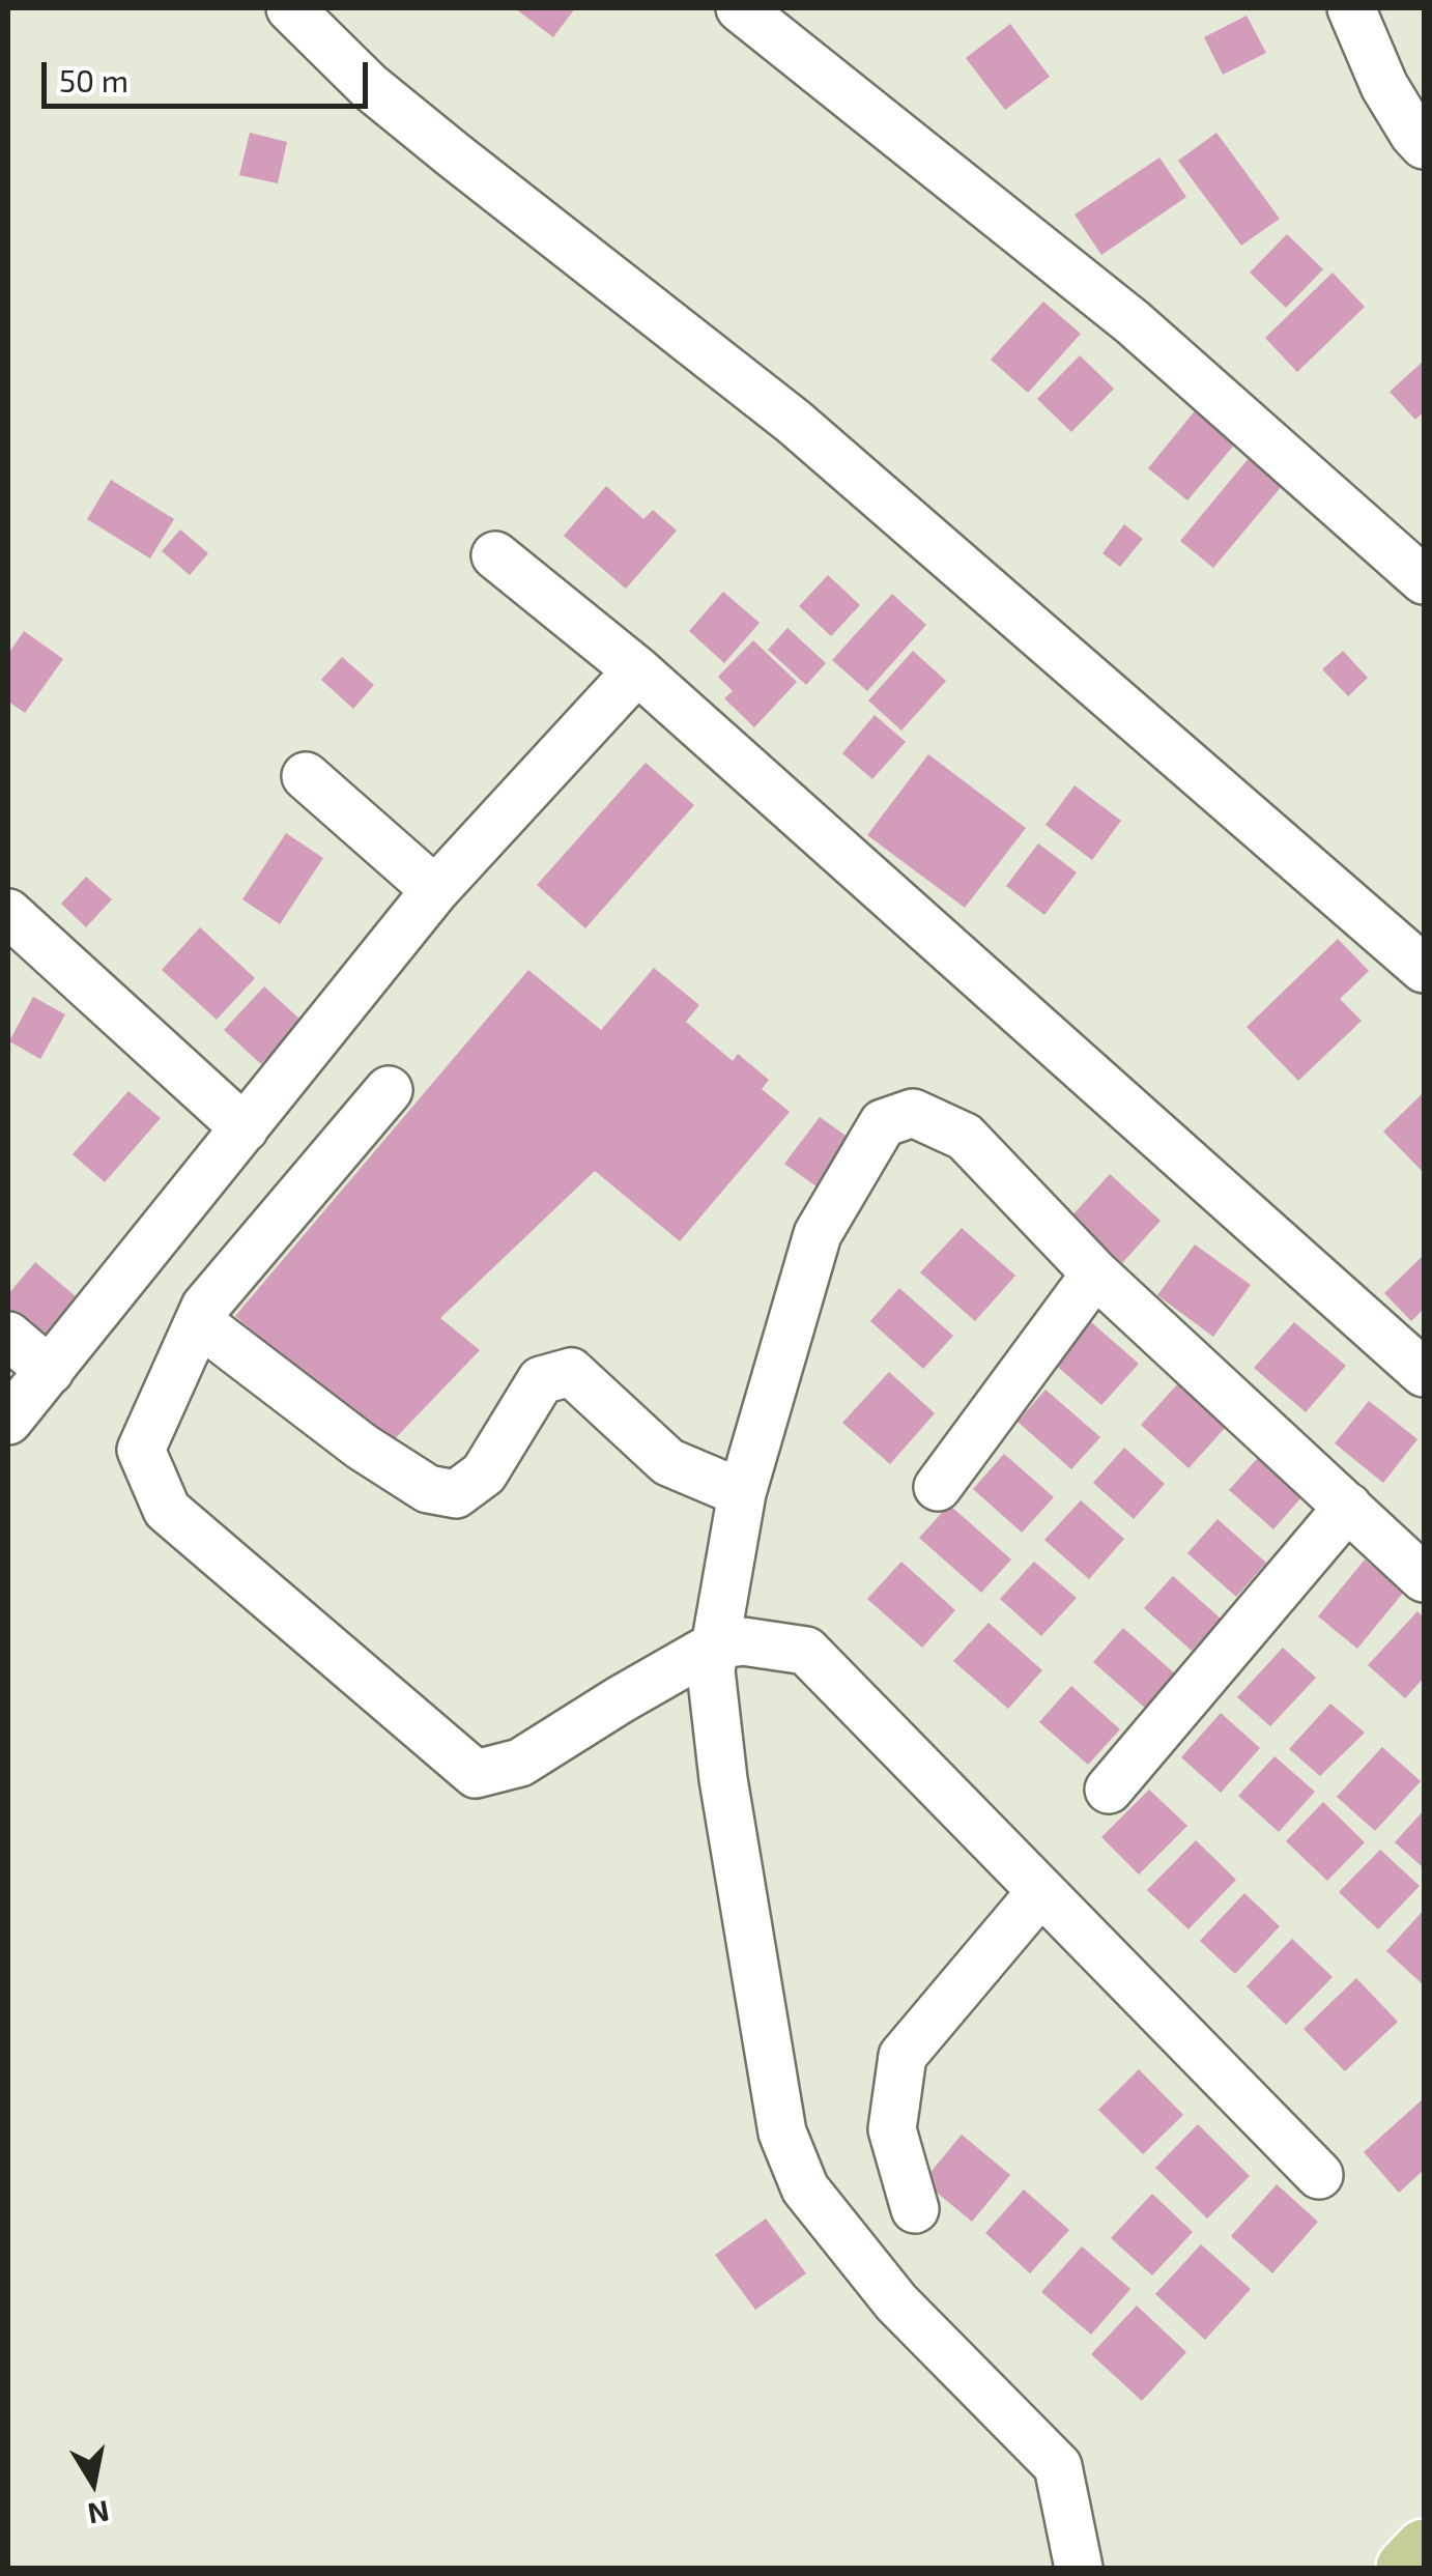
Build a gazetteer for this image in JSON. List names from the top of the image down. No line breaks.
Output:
{"scale_bar":"50 m","north":"bottom"}
